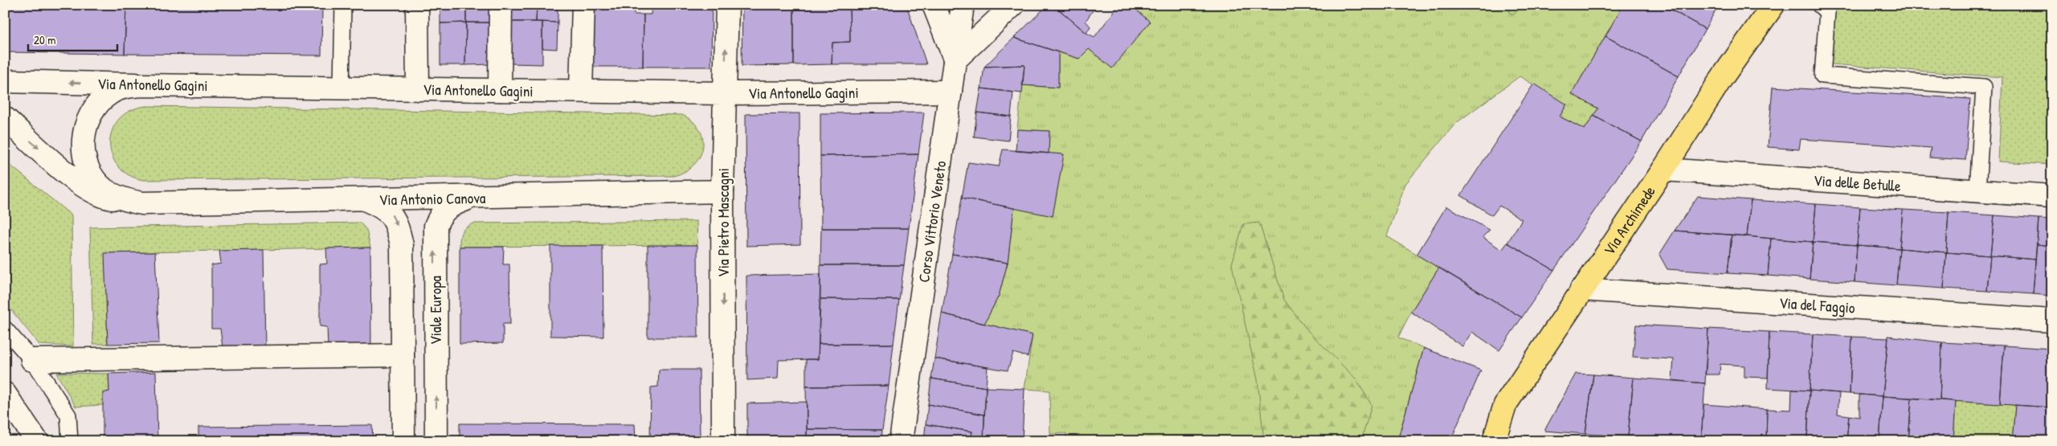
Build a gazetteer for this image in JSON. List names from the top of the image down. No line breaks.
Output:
{"streets":{"main road":["Via Archimede"],"street":["Via Antonello Gagini","Via delle Betulle","Via Antonio Canova","Corso Vittorio Veneto","Via Pietro Mascagni","Via del Faggio","Viale Europa"]},"crossings":[["Via Antonello Gagini","Corso Vittorio Veneto"],["Via Antonello Gagini","Via Pietro Mascagni"],["Via delle Betulle","Via Archimede"],["Via Antonio Canova","Via Pietro Mascagni"],["Via Antonio Canova","Viale Europa"],["Via Archimede","Via del Faggio"]],"scale_bar":"20 m"}
